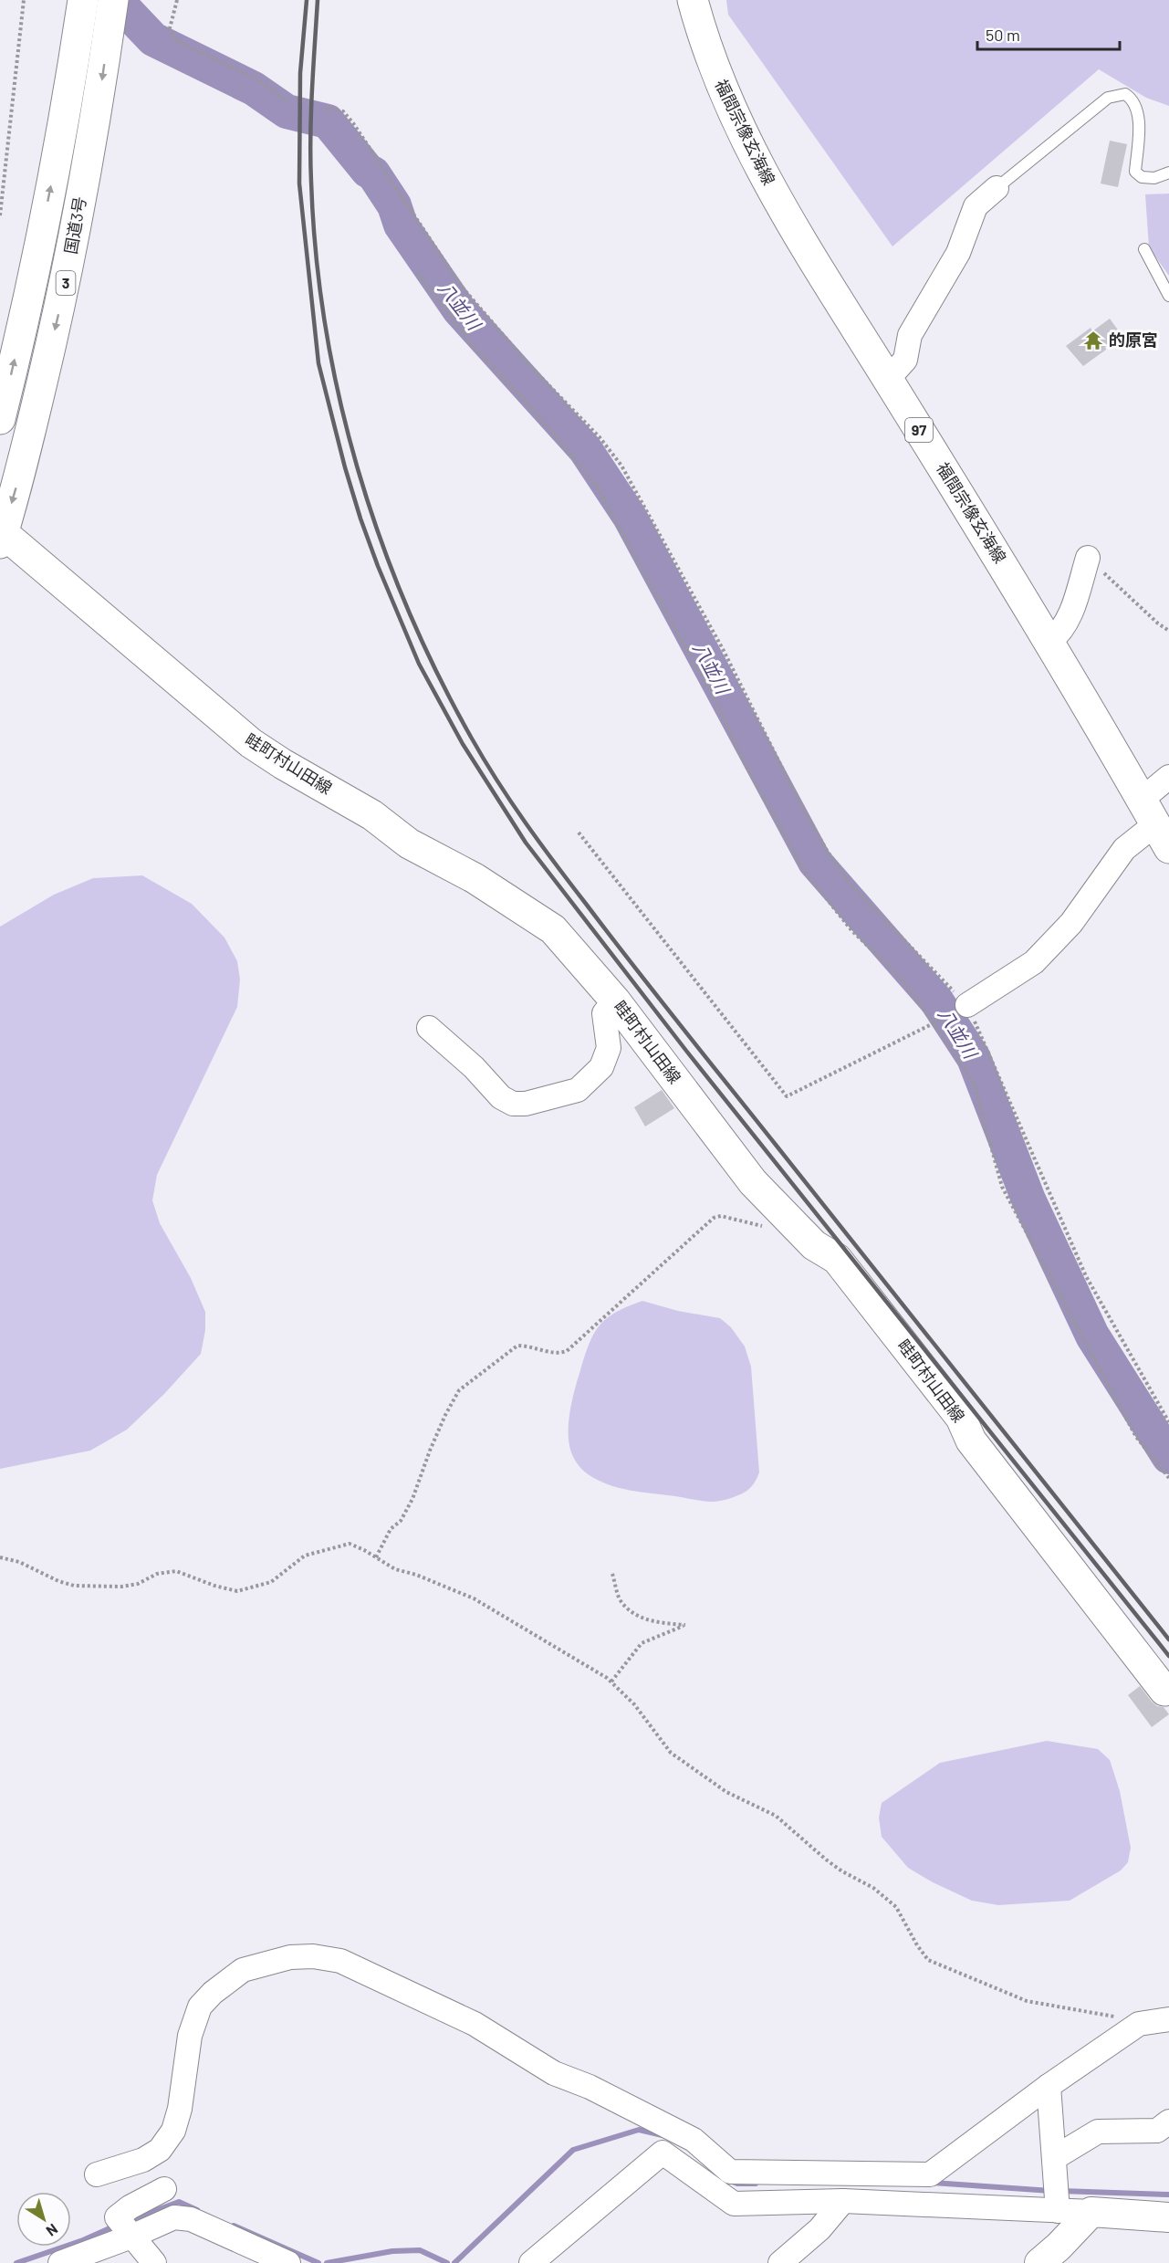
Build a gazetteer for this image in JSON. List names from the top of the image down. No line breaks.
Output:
{"streets":{"main road":["福間宗像玄海線","国道3号","3","97","畦町村山田線"]},"crossings":[["国道3号","畦町村山田線"]],"water":["八並川"],"places":{"temple":["的原宮"]},"scale_bar":"50 m","north":"bottom right"}
